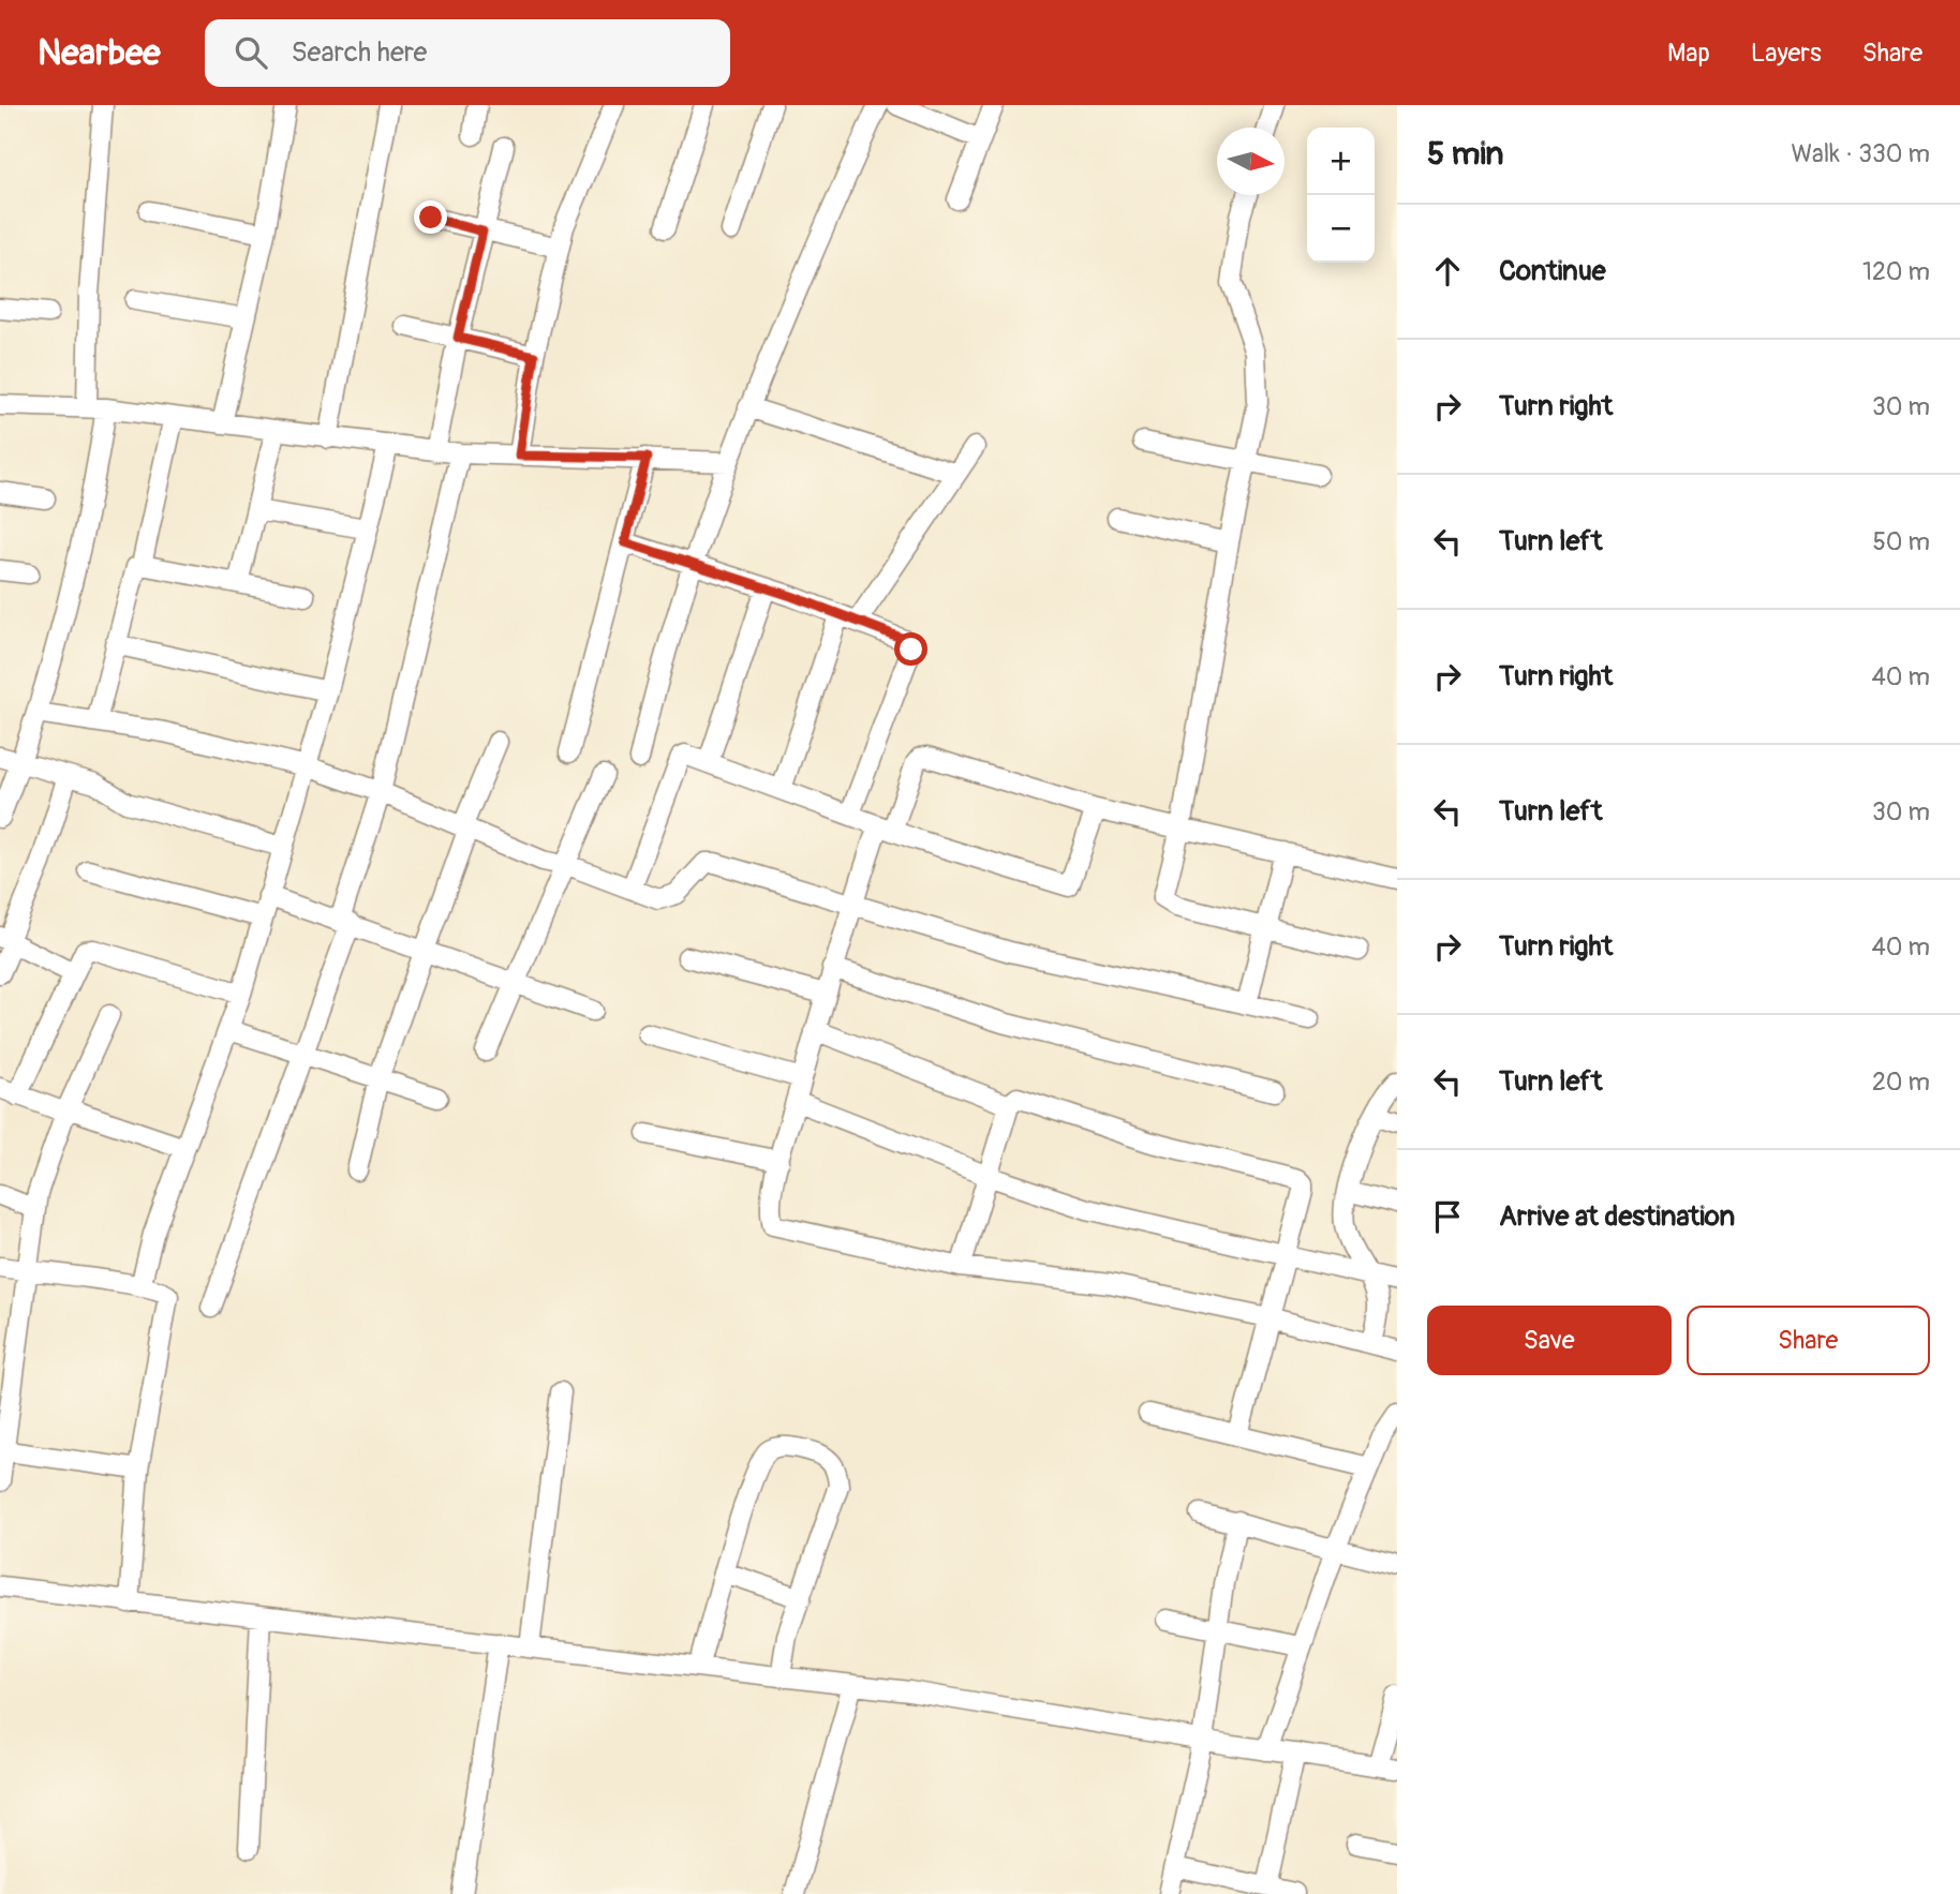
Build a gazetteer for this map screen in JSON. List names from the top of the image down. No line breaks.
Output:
{"north":"right","page":{"header":"Nearbee","search":"Search here","nav":["Map","Layers","Share"],"heading":["5 min","Walk · 330 m"],"map_buttons":["+","−"],"list":[["Continue","120 m"],["Turn right","30 m"],["Turn left","50 m"],["Turn right","40 m"],["Turn left","30 m"],["Turn right","40 m"],["Turn left","20 m"],"Arrive at destination"],"buttons":["Save","Share"]}}
